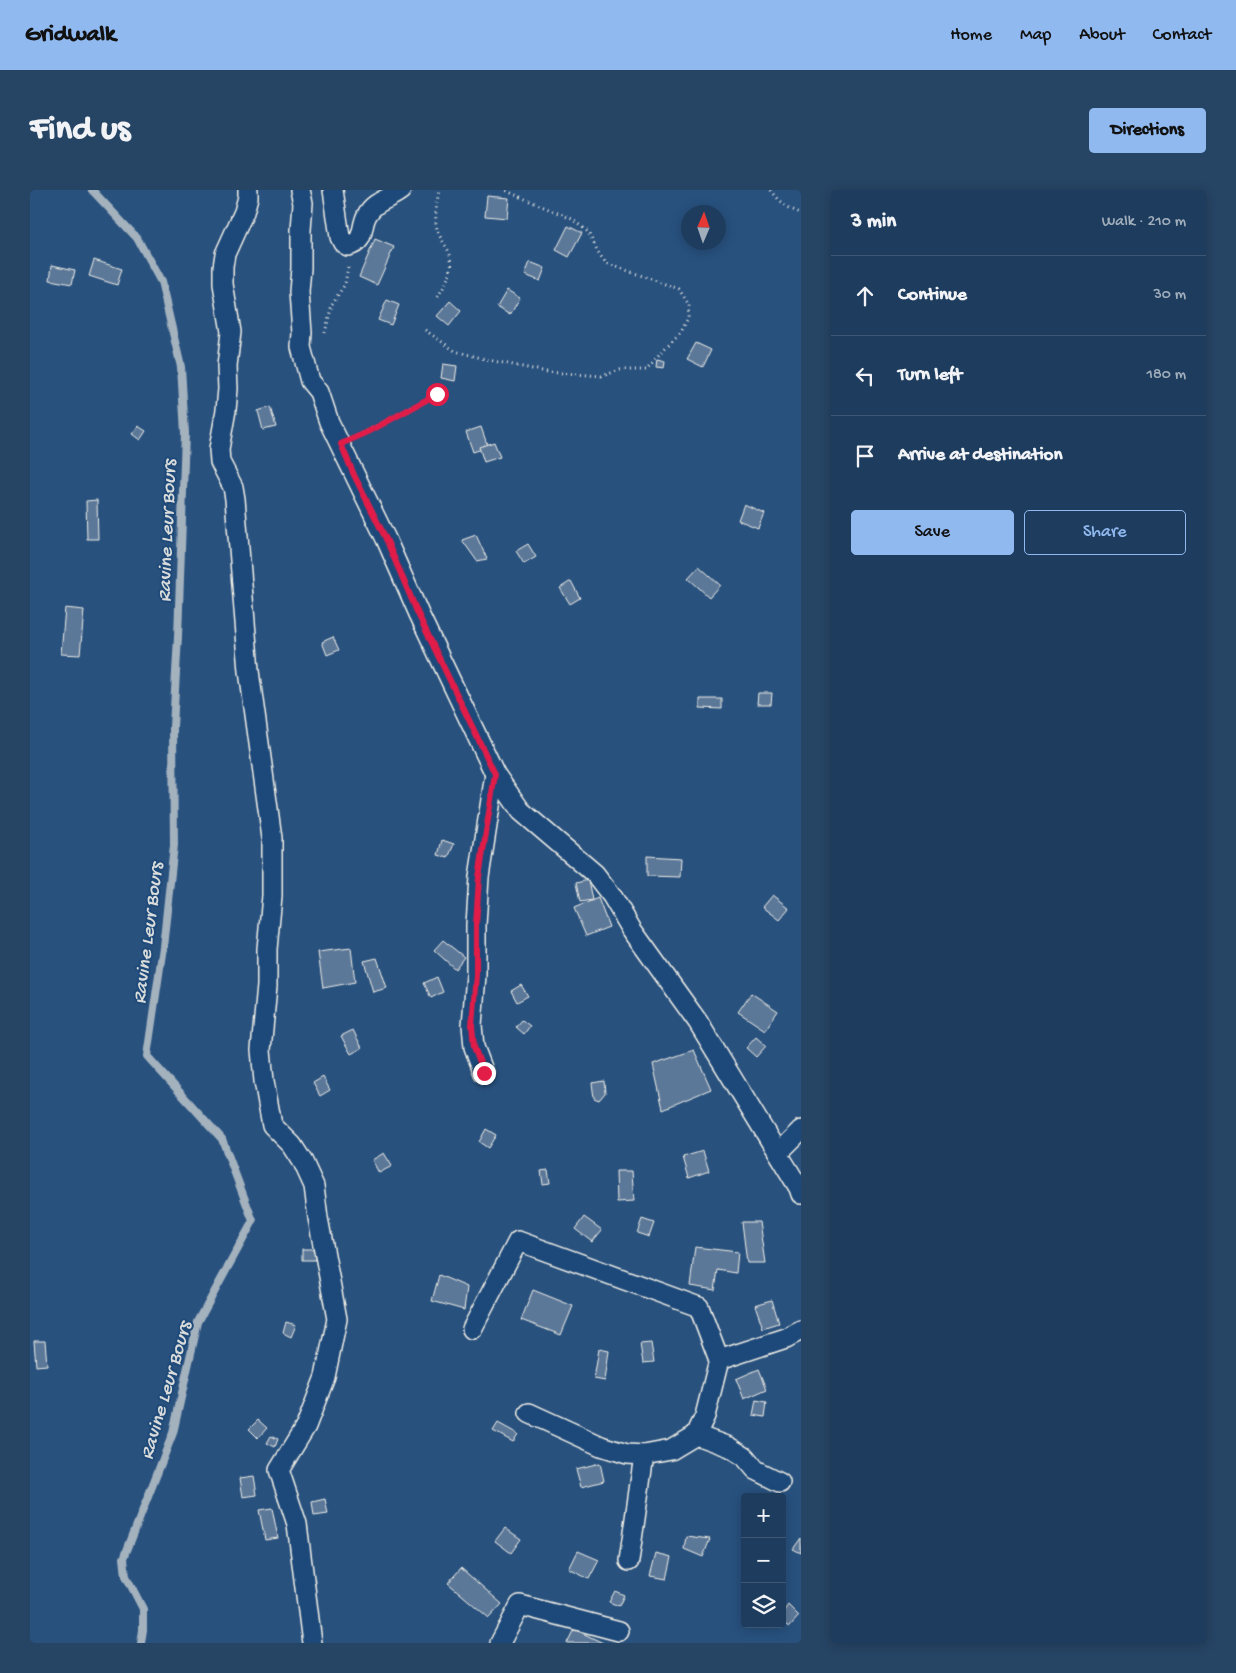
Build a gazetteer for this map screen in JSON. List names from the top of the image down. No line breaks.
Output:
{"water":["Ravine Leur Bours"],"north":"top","page":{"header":"Gridwalk","nav":["Home","Map","About","Contact"],"buttons":["Directions",["Save","Share"]],"title":"Find us","heading":["3 min","Walk · 210 m"],"list":[["Continue","30 m"],["Turn left","180 m"],"Arrive at destination"],"map_buttons":["+","−"]}}
